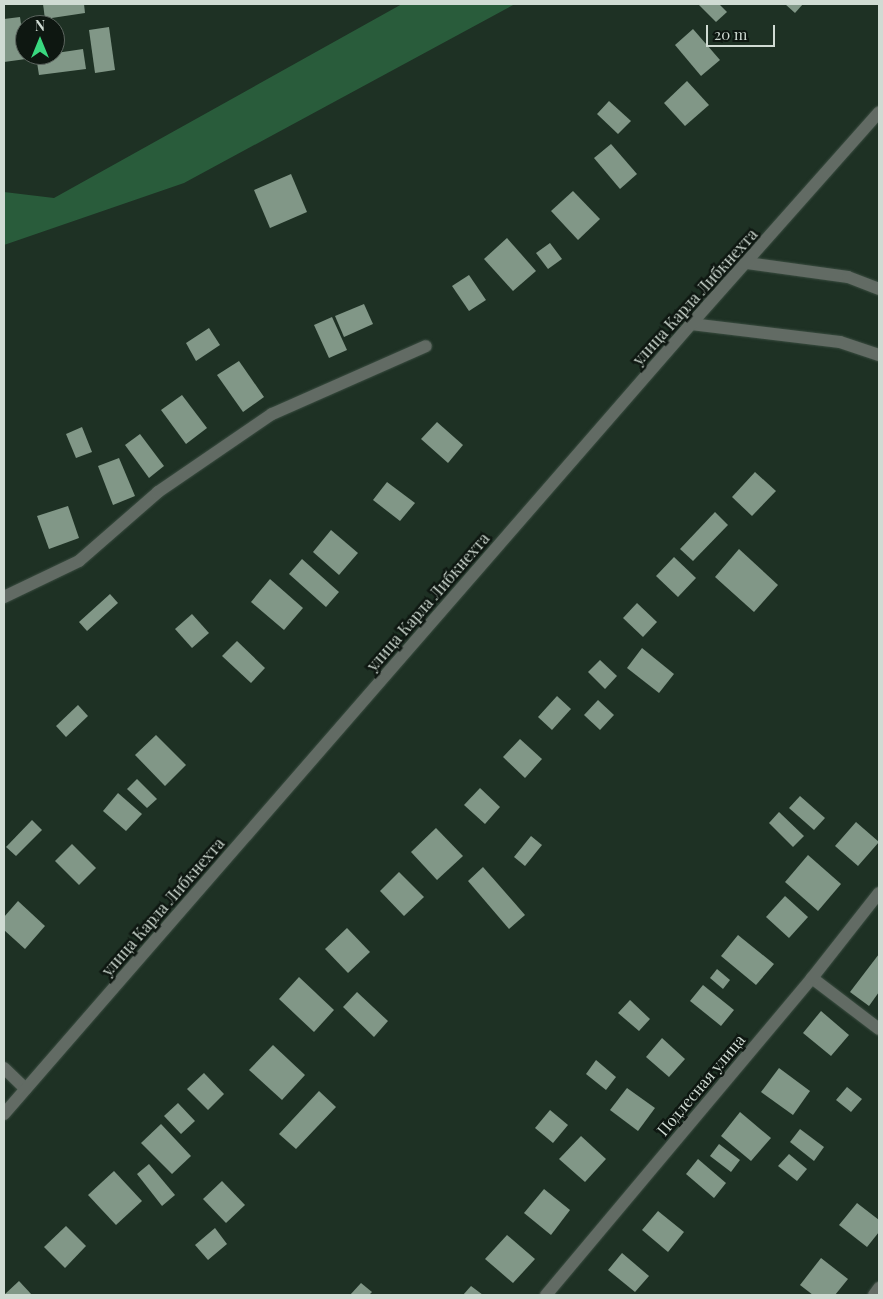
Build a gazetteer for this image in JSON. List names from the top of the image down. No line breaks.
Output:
{"streets":{"street":["улица Карла Либкнехта","Подлесная улица"]},"scale_bar":"20 m","north":"top"}
